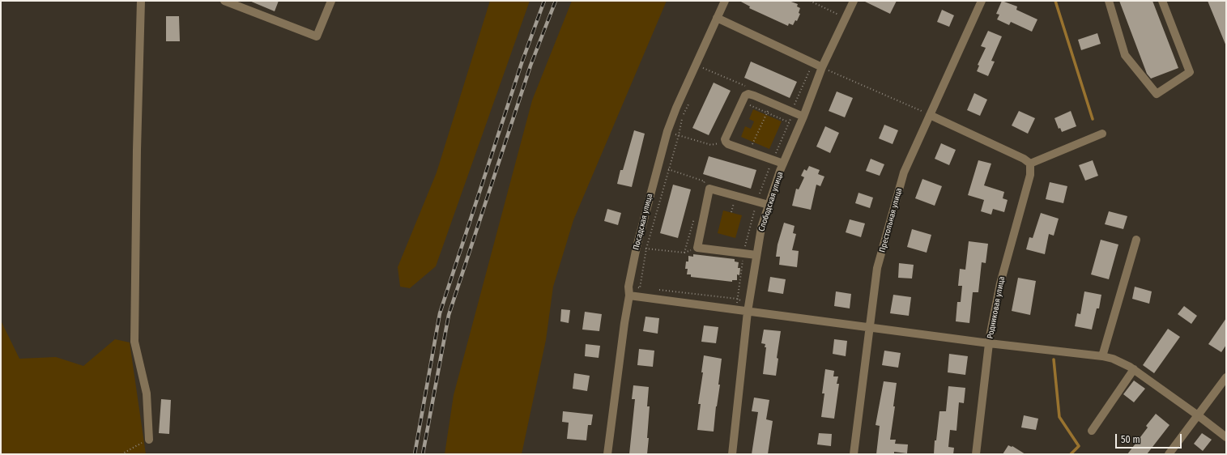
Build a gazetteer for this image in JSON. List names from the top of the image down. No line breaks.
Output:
{"streets":{"street":["Слободская улица","Престольная улица","Посадская улица","Родниковая улица"]},"scale_bar":"50 m"}
